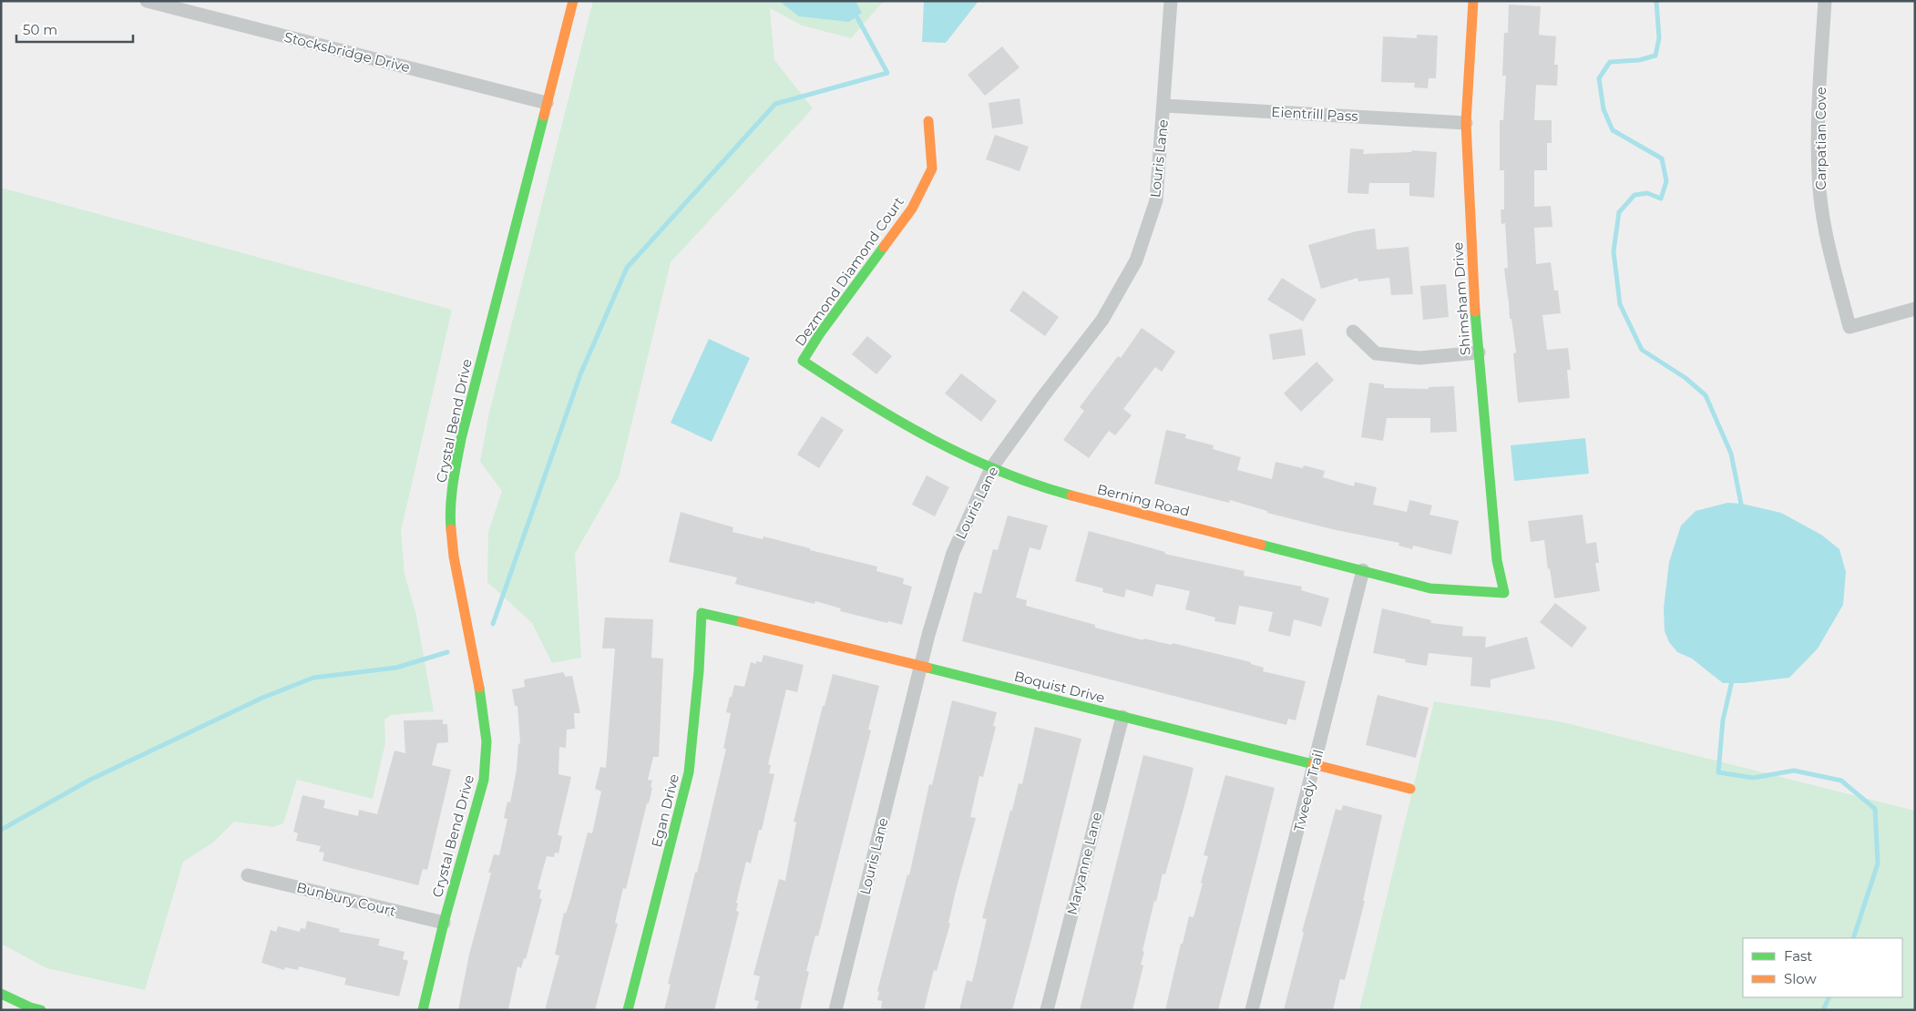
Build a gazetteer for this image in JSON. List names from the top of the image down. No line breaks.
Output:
{"streets":{"street":["Stocksbridge Drive","Eientrill Pass","Carpatian Cove","Louris Lane","Dezmond Diamond Court","Shimsham Drive","Crystal Bend Drive","Berning Road","Boquist Drive","Tweedy Trail","Egan Drive","Maryanne Lane","Bunbury Court"]},"crossings":[["Stocksbridge Drive","Crystal Bend Drive"],["Eientrill Pass","Louris Lane"],["Eientrill Pass","Shimsham Drive"],["Louris Lane","Berning Road"],["Louris Lane","Boquist Drive"],["Dezmond Diamond Court","Berning Road"],["Shimsham Drive","Berning Road"],["Crystal Bend Drive","Bunbury Court"],["Berning Road","Tweedy Trail"],["Boquist Drive","Tweedy Trail"],["Boquist Drive","Egan Drive"],["Boquist Drive","Maryanne Lane"]],"legend":["Fast","Slow"],"scale_bar":"50 m"}
